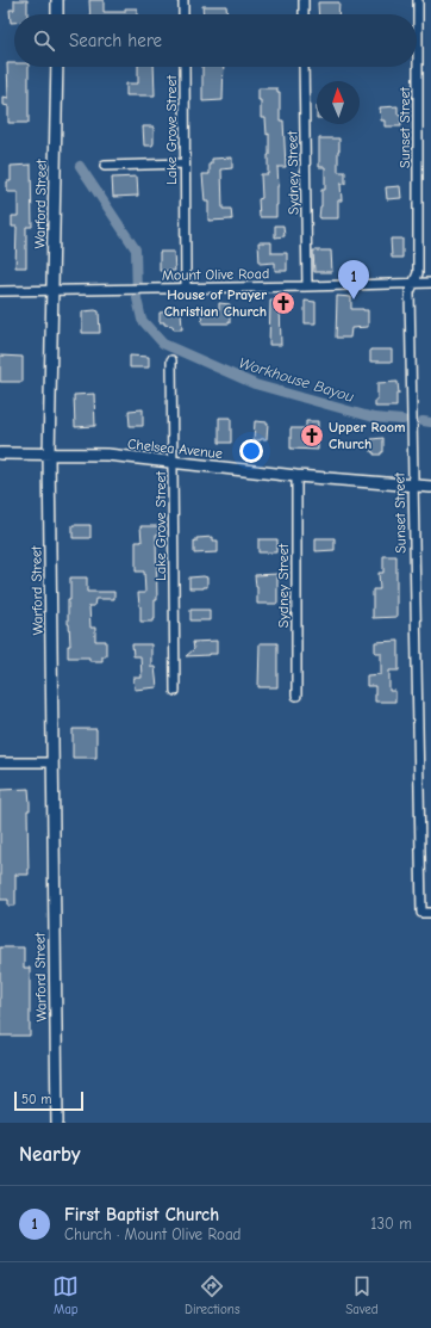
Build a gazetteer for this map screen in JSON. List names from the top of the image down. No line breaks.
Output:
{"streets":{"main road":["Warford Street","Chelsea Avenue"],"street":["Sunset Street","Lake Grove Street","Sydney Street","Mount Olive Road"]},"crossings":[["Sunset Street","Mount Olive Road"],["Sunset Street","Chelsea Avenue"],["Lake Grove Street","Mount Olive Road"],["Lake Grove Street","Chelsea Avenue"],["Sydney Street","Mount Olive Road"],["Sydney Street","Chelsea Avenue"],["Warford Street","Mount Olive Road"],["Warford Street","Chelsea Avenue"]],"water":["Workhouse Bayou"],"places":{"church":["House of Prayer Christian Church","Upper Room Church"]},"scale_bar":"50 m","north":"top","page":{"search":"Search here","pins":"1","scale":"50 m","heading":"Nearby","list":[{"mark":"1","name":"First Baptist Church","note":"Church · Mount Olive Road","value":"130 m"}],"nav":["Map","Directions","Saved"]}}
